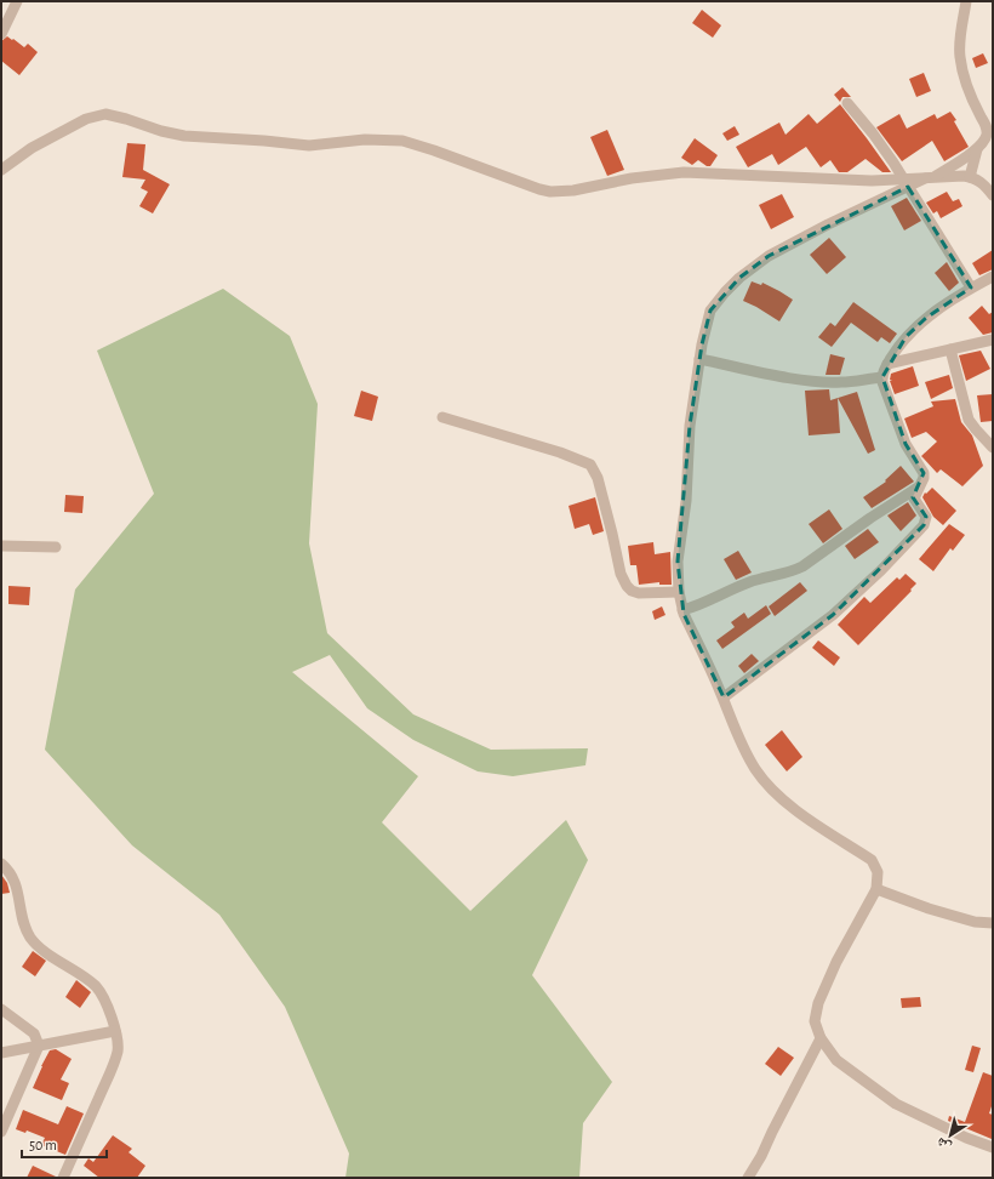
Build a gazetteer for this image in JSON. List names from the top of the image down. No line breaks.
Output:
{"scale_bar":"50 m","north":"bottom left"}
